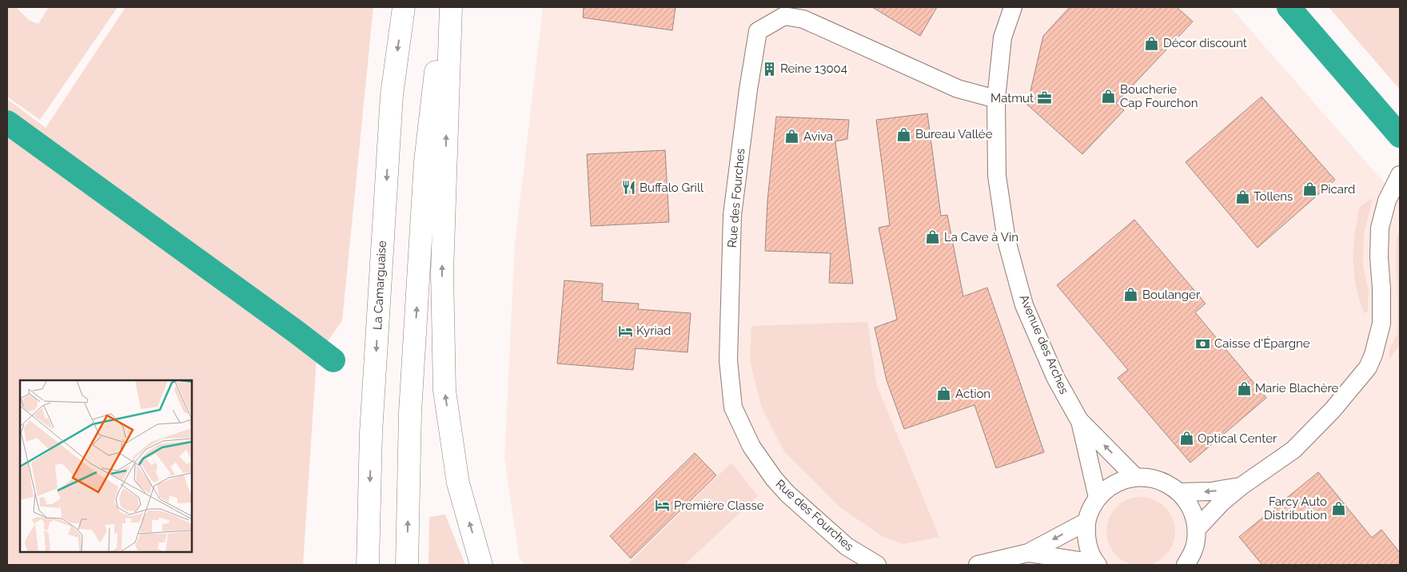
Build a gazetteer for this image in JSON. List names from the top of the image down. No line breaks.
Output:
{"streets":{"highway":["La Camarguaise"],"street":["Rue des Fourches","Avenue des Arches"]},"crossings":[["Rue des Fourches","Avenue des Arches"]],"places":{"shop":["Décor discount","Boucherie Cap Fourchon","Bureau Vallée","Aviva","Picard","Tollens","La Cave à Vin","Boulanger","Marie Blachère","Action","Optical Center","Farcy Auto Distribution"],"building":["Reine 13004"],"office":["Matmut"],"restaurant":["Buffalo Grill"],"hotel":["Kyriad","Première Classe"],"bank":["Caisse d'Épargne"]}}
